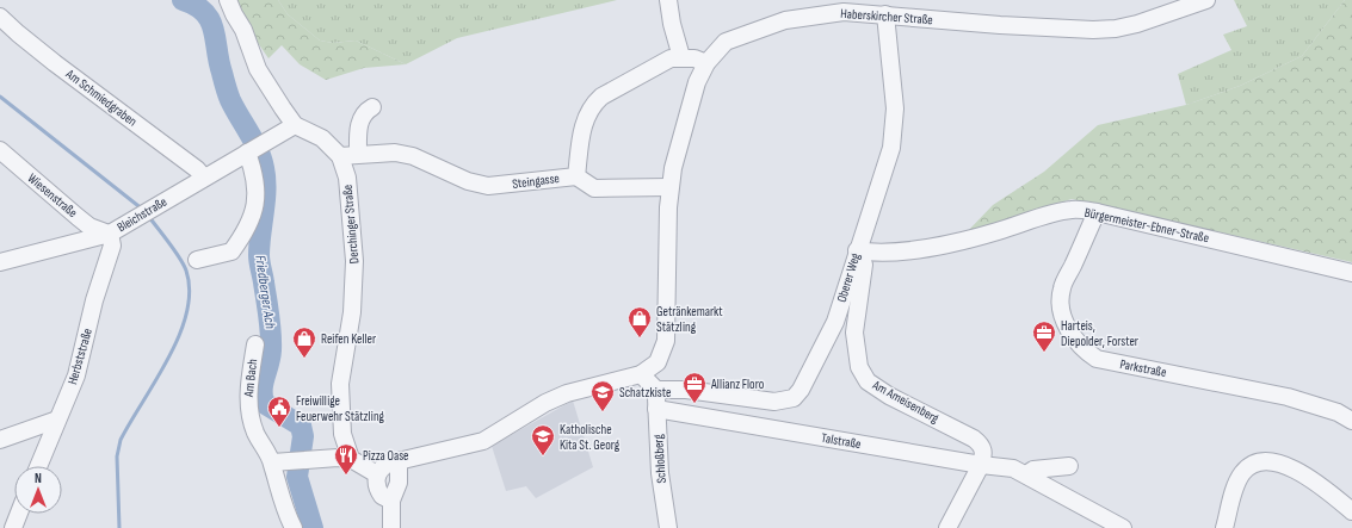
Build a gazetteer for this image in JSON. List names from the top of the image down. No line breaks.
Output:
{"streets":{"street":["Haberskircher Straße","Am Schmiedgraben","Steingasse","Wiesenstraße","Bleichstraße","Derchinger Straße","Bürgermeister-Ebner-Straße","Oberer Weg","Herbststraße","Parkstraße","Am Bach","Am Ameisenberg","Talstraße","Schloßberg"]},"crossings":[["Haberskircher Straße","Steingasse"],["Haberskircher Straße","Oberer Weg"],["Haberskircher Straße","Schloßberg"],["Am Schmiedgraben","Bleichstraße"],["Steingasse","Derchinger Straße"],["Wiesenstraße","Bleichstraße"],["Wiesenstraße","Herbststraße"],["Bleichstraße","Derchinger Straße"],["Bleichstraße","Herbststraße"],["Bürgermeister-Ebner-Straße","Oberer Weg"],["Bürgermeister-Ebner-Straße","Parkstraße"],["Bürgermeister-Ebner-Straße","Am Ameisenberg"],["Oberer Weg","Am Ameisenberg"],["Oberer Weg","Schloßberg"],["Am Ameisenberg","Talstraße"],["Talstraße","Schloßberg"]],"water":["Friedberger Ach"],"places":{"shop":["Getränkemarkt Stätzling","Reifen Keller"],"office":["Harteis, Diepolder, Forster","Allianz Floro"],"school or university":["Schatzkiste","Katholische Kita St. Georg"],"public building":["Freiwillige Feuerwehr Stätzling"],"restaurant":["Pizza Oase"]},"north":"top"}
